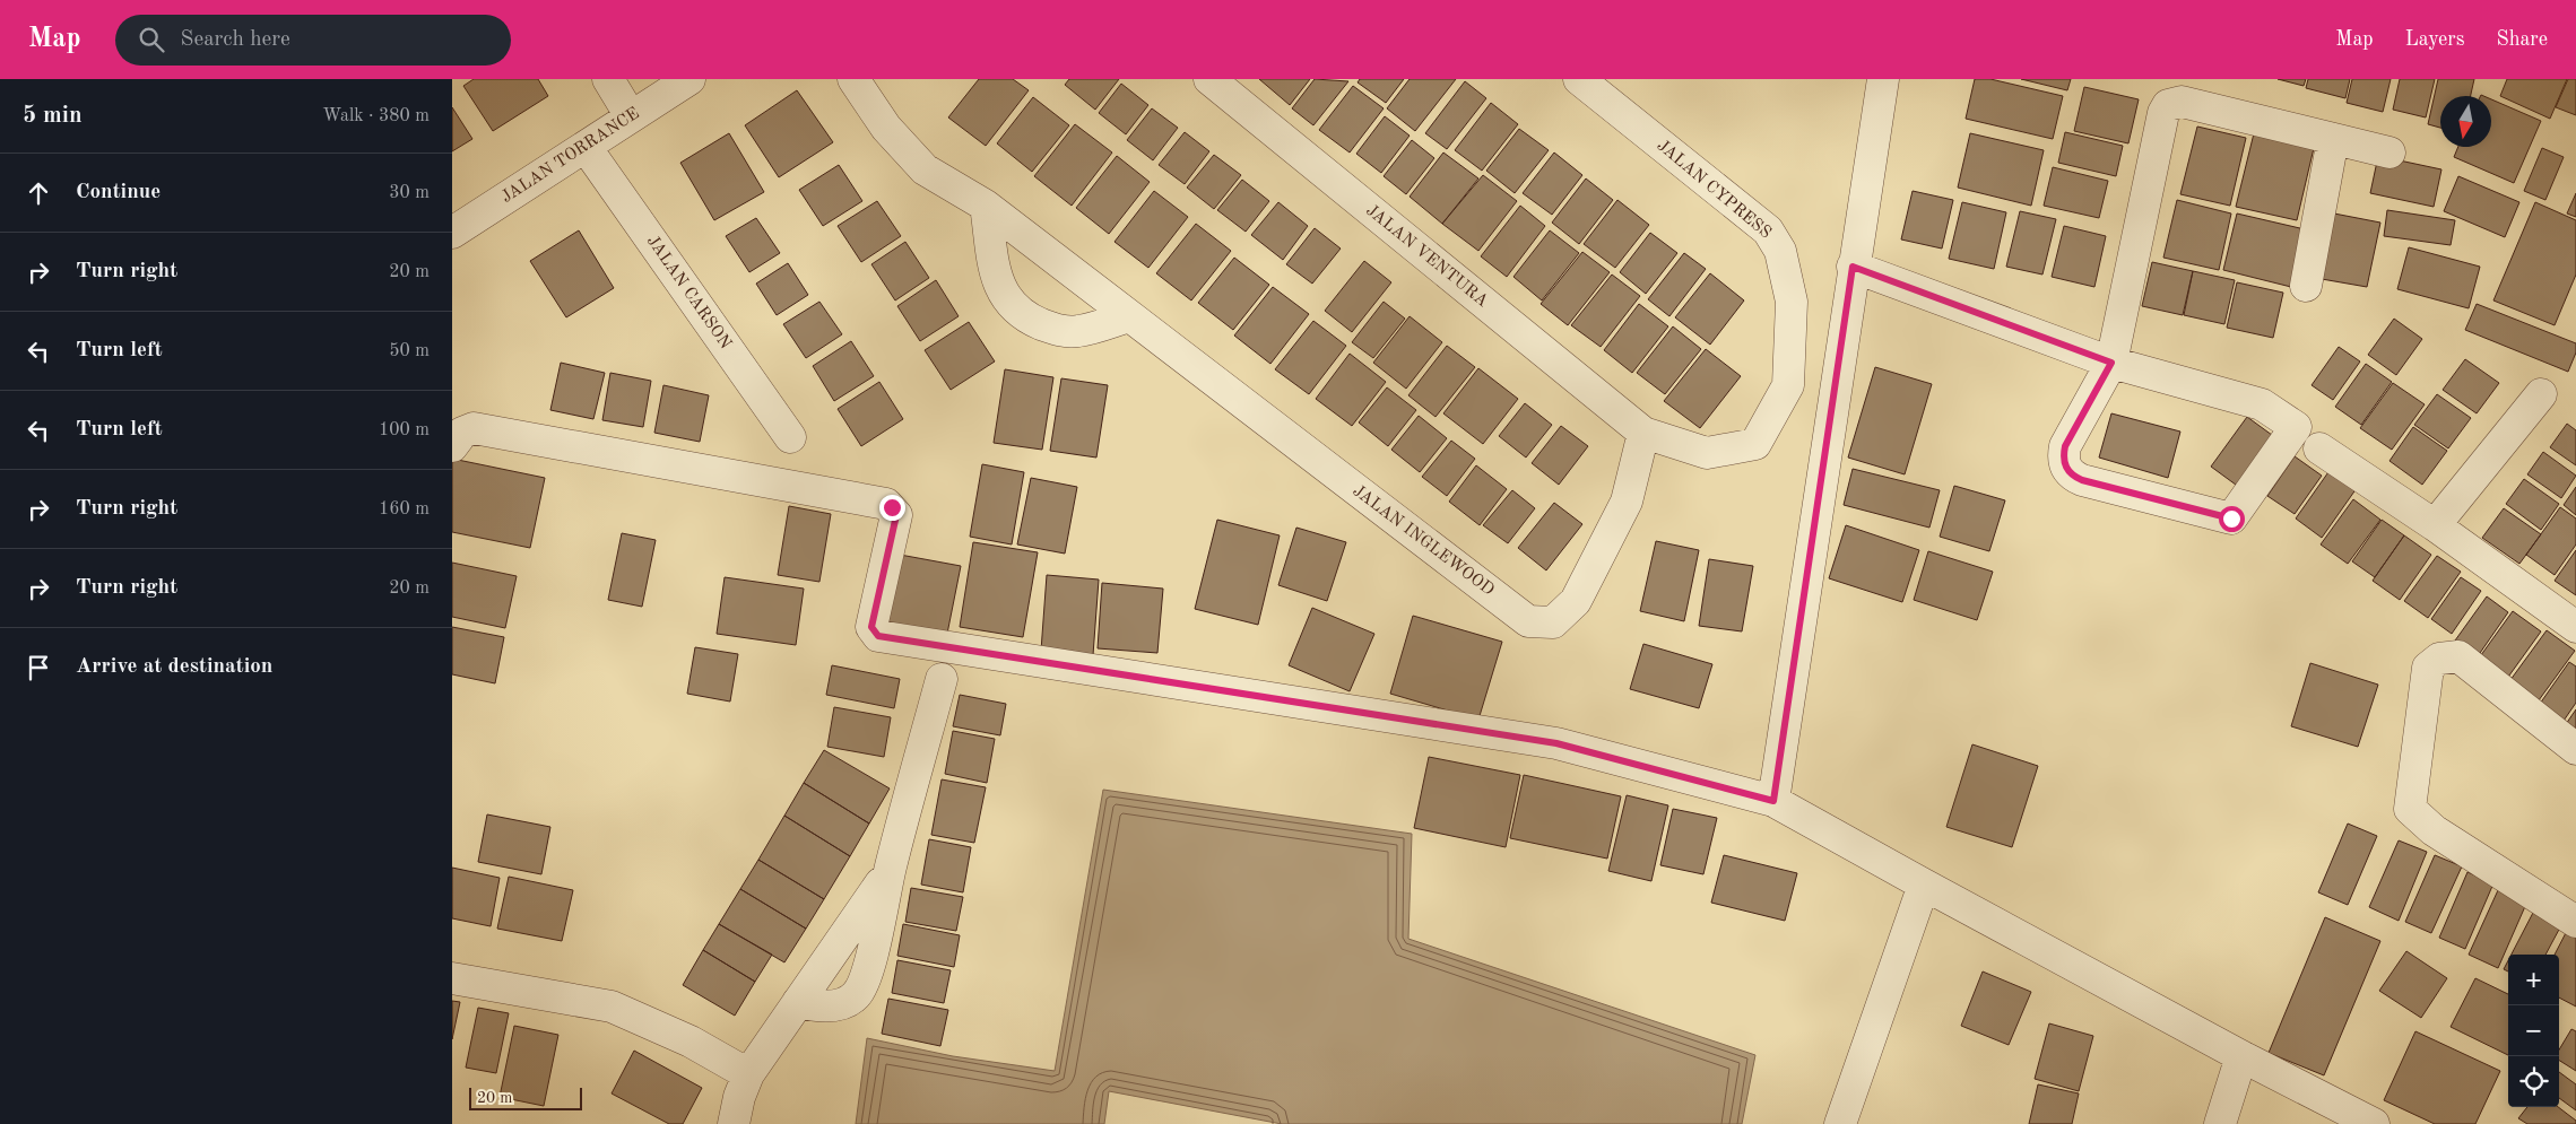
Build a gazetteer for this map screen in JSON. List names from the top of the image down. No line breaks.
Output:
{"streets":{"street":["JALAN TORRANCE","JALAN CYPRESS","JALAN VENTURA","JALAN CARSON","JALAN INGLEWOOD"]},"crossings":[["JALAN TORRANCE","JALAN CARSON"],["JALAN CYPRESS","JALAN VENTURA"],["JALAN CYPRESS","JALAN INGLEWOOD"],["JALAN VENTURA","JALAN INGLEWOOD"]],"scale_bar":"20 m","north":"bottom","page":{"header":"Map","search":"Search here","nav":["Map","Layers","Share"],"heading":["5 min","Walk · 380 m"],"list":[["Continue","30 m"],["Turn right","20 m"],["Turn left","50 m"],["Turn left","100 m"],["Turn right","160 m"],["Turn right","20 m"],"Arrive at destination"],"map_buttons":["+","−"],"scale":"20 m"}}
